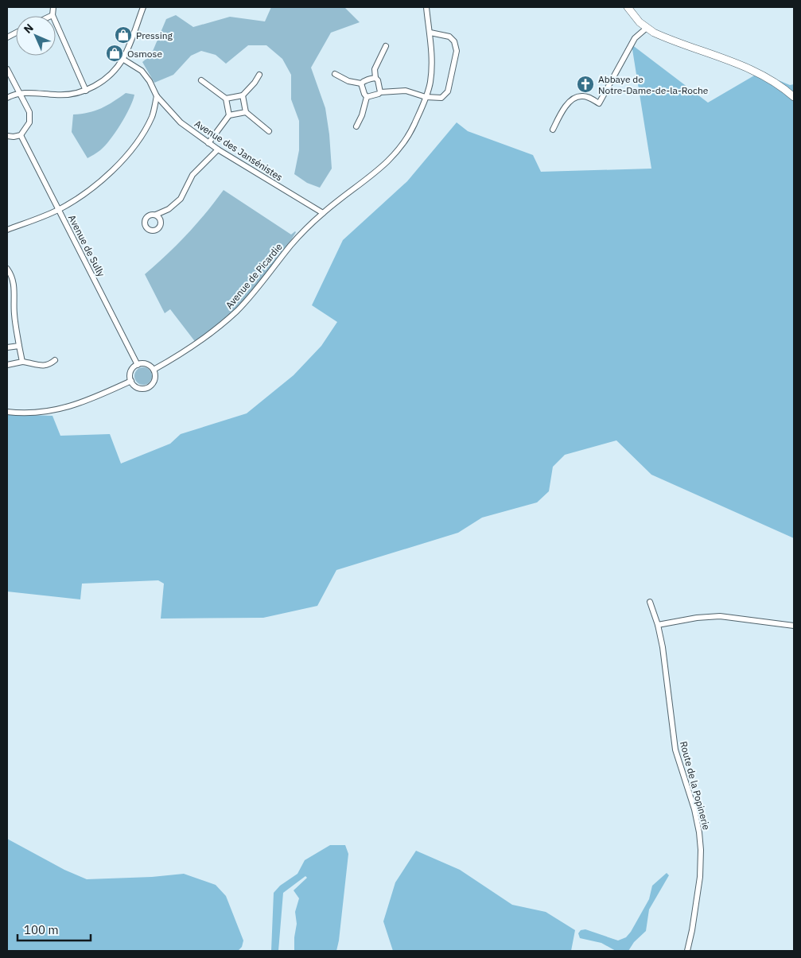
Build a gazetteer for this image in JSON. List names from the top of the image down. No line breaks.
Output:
{"streets":{"street":["Avenue des Jansénistes","Avenue de Sully","Avenue de Picardie","Route de la Popinerie"]},"crossings":[["Avenue des Jansénistes","Avenue de Picardie"],["Avenue de Sully","Avenue de Picardie"]],"places":{"shop":["Pressing","Osmose"],"church":["Abbaye de Notre-Dame-de-la-Roche"]},"scale_bar":"100 m","north":"top left"}
